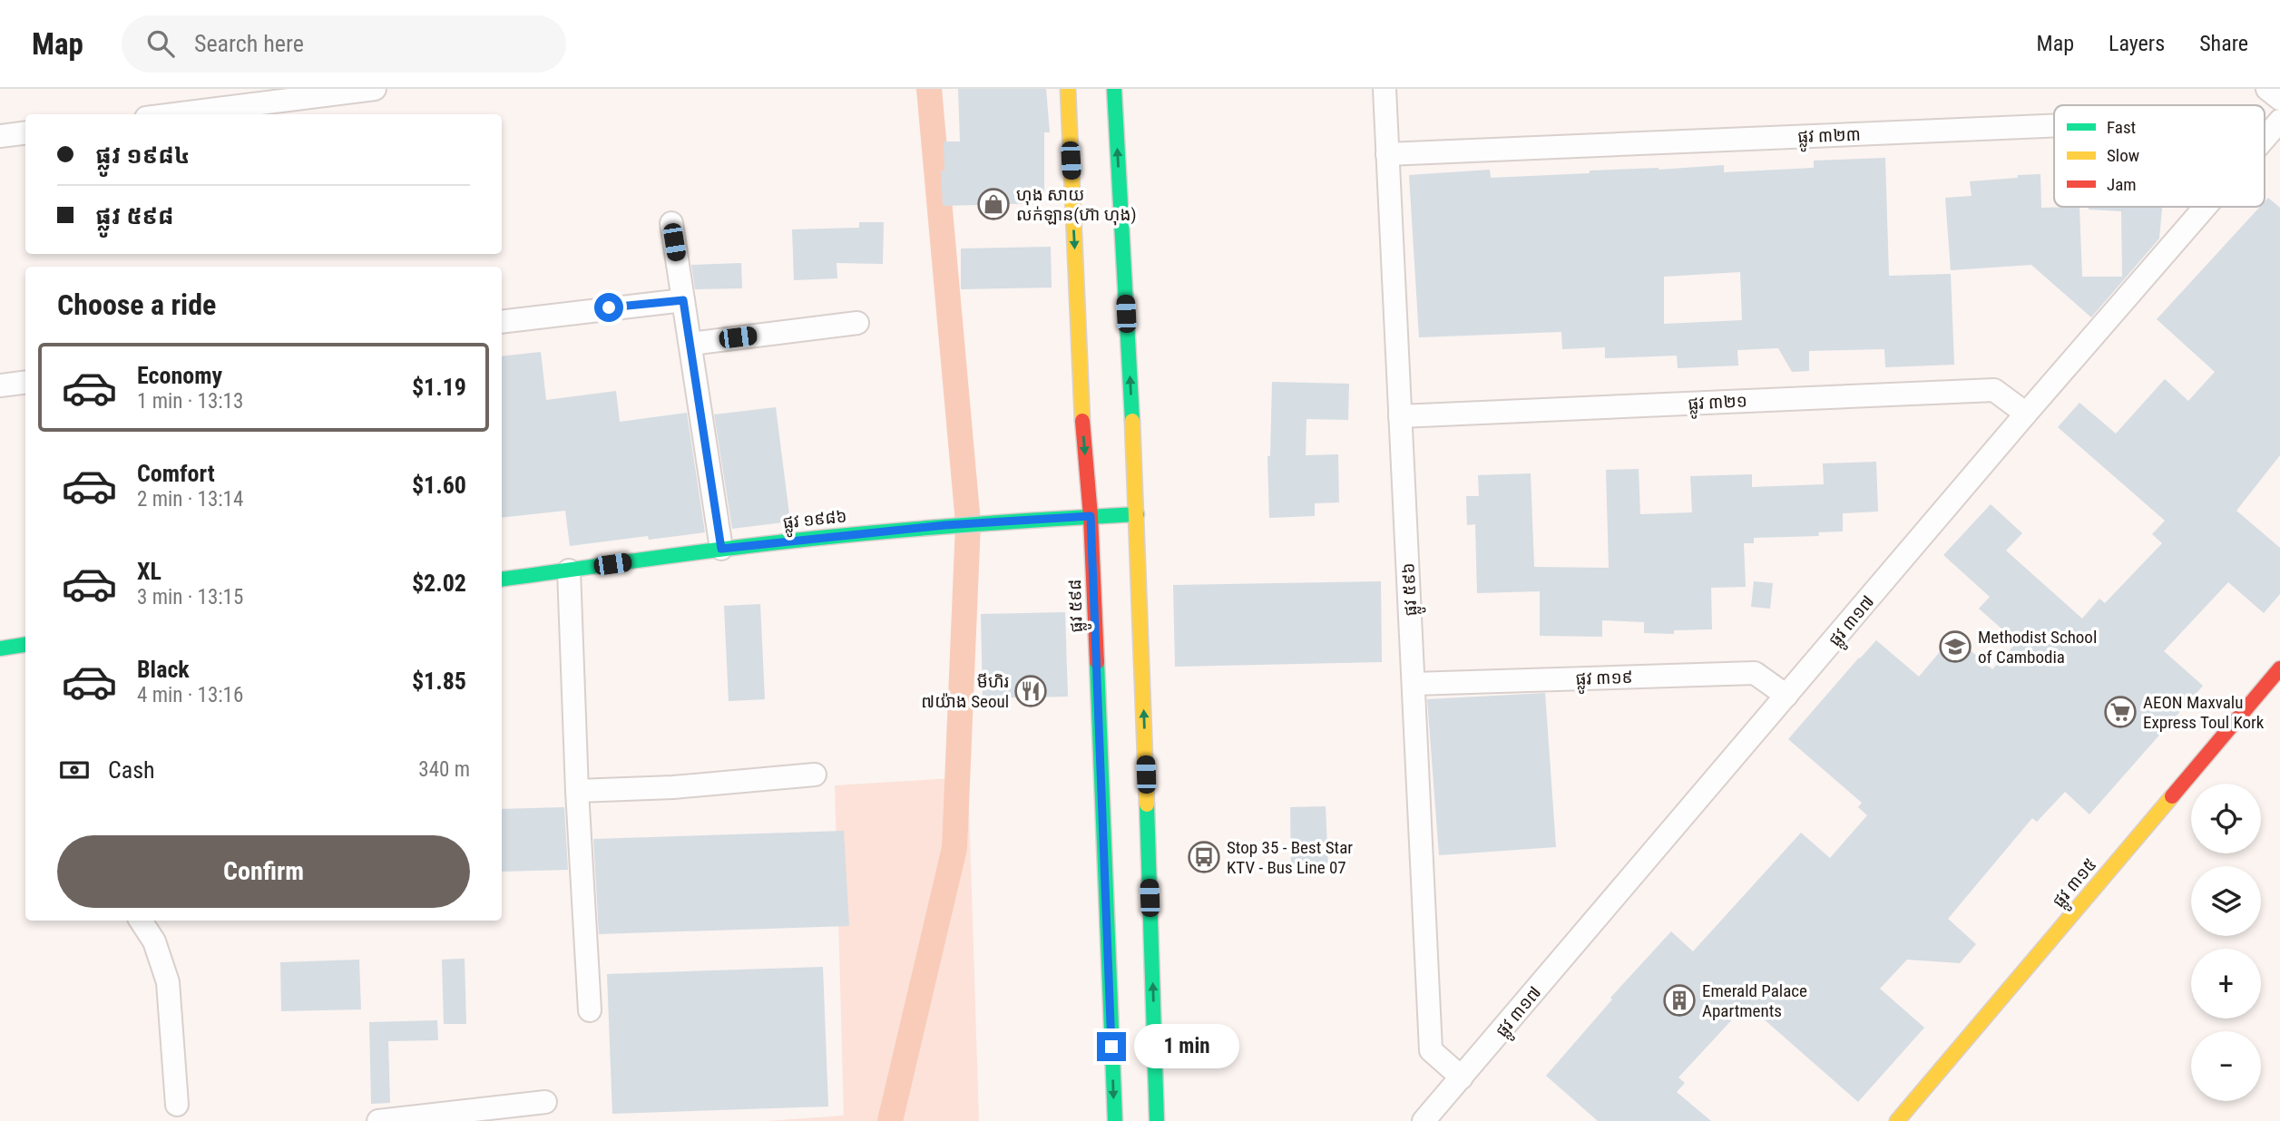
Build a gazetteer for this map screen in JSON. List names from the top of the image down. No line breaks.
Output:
{"streets":{"main road":["ផ្លូវ ១៩៨៦","ផ្លូវ ៥៩៨","ផ្លូវ ៣១៥"],"street":["ផ្លូវ ៣២៣","ផ្លូវ ៣២១","ផ្លូវ ៥៩៦","ផ្លូវ ៣១៧","ផ្លូវ ៣១៩"]},"crossings":[["ផ្លូវ ៣២៣","ផ្លូវ ៥៩៦"],["ផ្លូវ ៣២១","ផ្លូវ ៥៩៦"],["ផ្លូវ ៣២១","ផ្លូវ ៣១៧"],["ផ្លូវ ១៩៨៦","ផ្លូវ ៥៩៨"],["ផ្លូវ ៥៩៦","ផ្លូវ ៣១៧"],["ផ្លូវ ៥៩៦","ផ្លូវ ៣១៩"],["ផ្លូវ ៣១៧","ផ្លូវ ៣១៩"]],"places":{"shop":["ហុង សាយ លក់ឡាន(ហ៊ា ហុង)"],"school or university":["Methodist School of Cambodia"],"restaurant":["មីហិរ ៧យ៉ាង Seoul"],"supermarket":["AEON Maxvalu Express Toul Kork"],"bus stop":["Stop 35 - Best Star KTV - Bus Line 07"],"building":["Emerald Palace Apartments"]},"legend":["Fast","Slow","Jam"],"page":{"header":"Map","search":"Search here","nav":["Map","Layers","Share"],"banner":["ផ្លូវ ១៩៨៤","ផ្លូវ ៥៩៨"],"heading":"Choose a ride","list":[{"name":"Economy","note":"1 min · 13:13","value":"$1.19"},{"name":"Comfort","note":"2 min · 13:14","value":"$1.60"},{"name":"XL","note":"3 min · 13:15","value":"$2.02"},{"name":"Black","note":"4 min · 13:16","value":"$1.85"}],"pay":["Cash","340 m"],"map_buttons":["+","−"],"buttons":"Confirm","bubble":"1 min"}}
